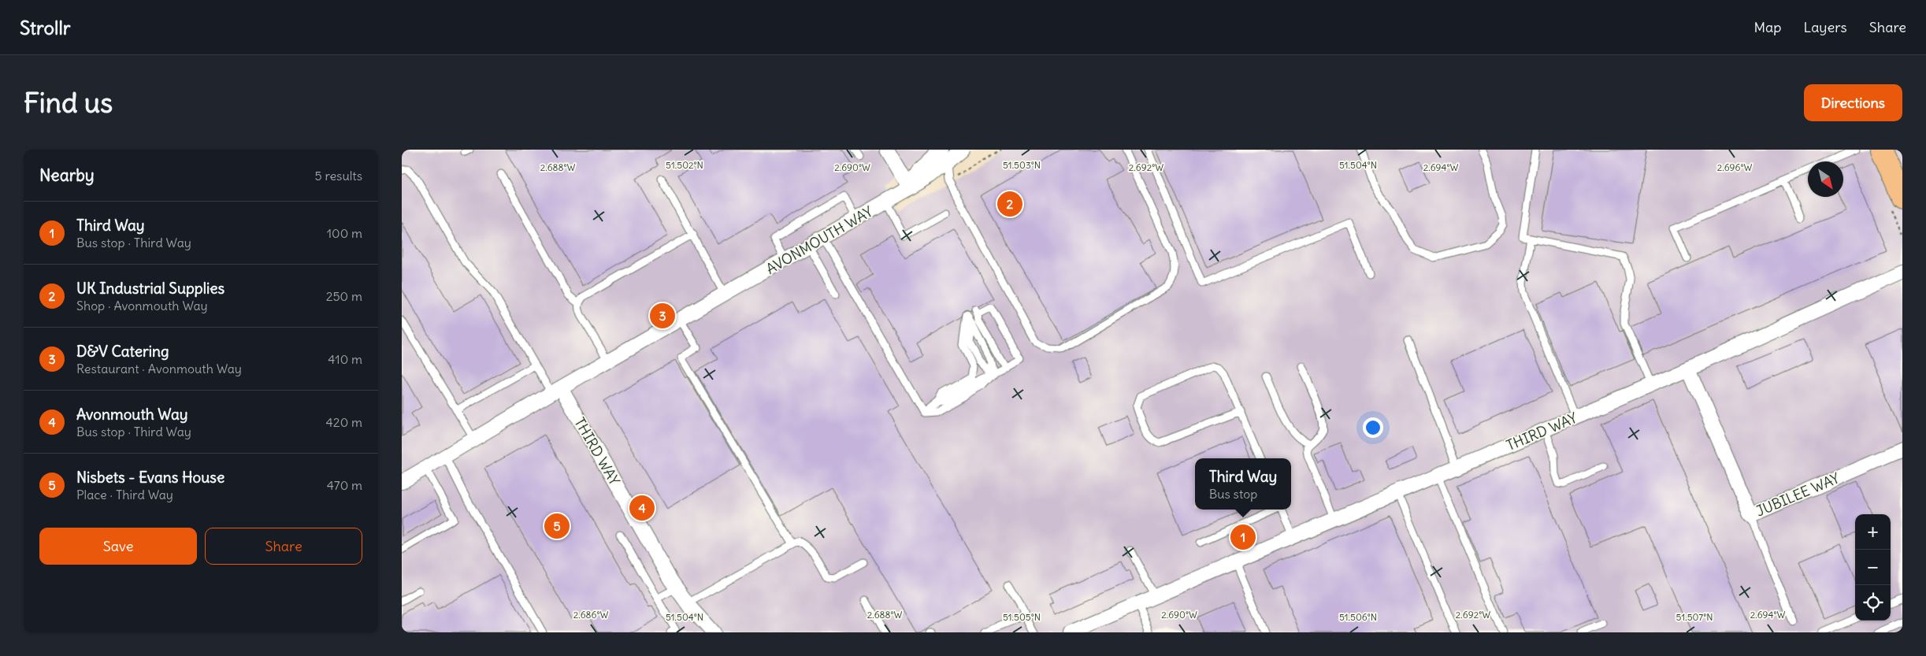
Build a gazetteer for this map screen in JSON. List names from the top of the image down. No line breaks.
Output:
{"streets":{"street":["AVONMOUTH WAY","THIRD WAY","JUBILEE WAY"]},"crossings":[["AVONMOUTH WAY","THIRD WAY"],["THIRD WAY","JUBILEE WAY"]],"north":"bottom right","page":{"header":"Strollr","nav":["Map","Layers","Share"],"buttons":["Directions",["Save","Share"]],"title":"Find us","heading":["Nearby","5 results"],"pins":["2","3","4","5","1"],"list":[{"mark":"1","name":"Third Way","note":"Bus stop · Third Way","value":"100 m"},{"mark":"2","name":"UK Industrial Supplies","note":"Shop · Avonmouth Way","value":"250 m"},{"mark":"3","name":"D&V Catering","note":"Restaurant · Avonmouth Way","value":"410 m"},{"mark":"4","name":"Avonmouth Way","note":"Bus stop · Third Way","value":"420 m"},{"mark":"5","name":"Nisbets - Evans House","note":"Place · Third Way","value":"470 m"}],"popup":["Third Way","Bus stop"],"map_buttons":["+","−"]},"coordinates":["51.502°N","51.503°N","51.504°N","2.692°W","2.688°W","2.690°W","2.694°W","2.696°W","2.686°W","51.505°N","51.506°N","51.507°N"]}
